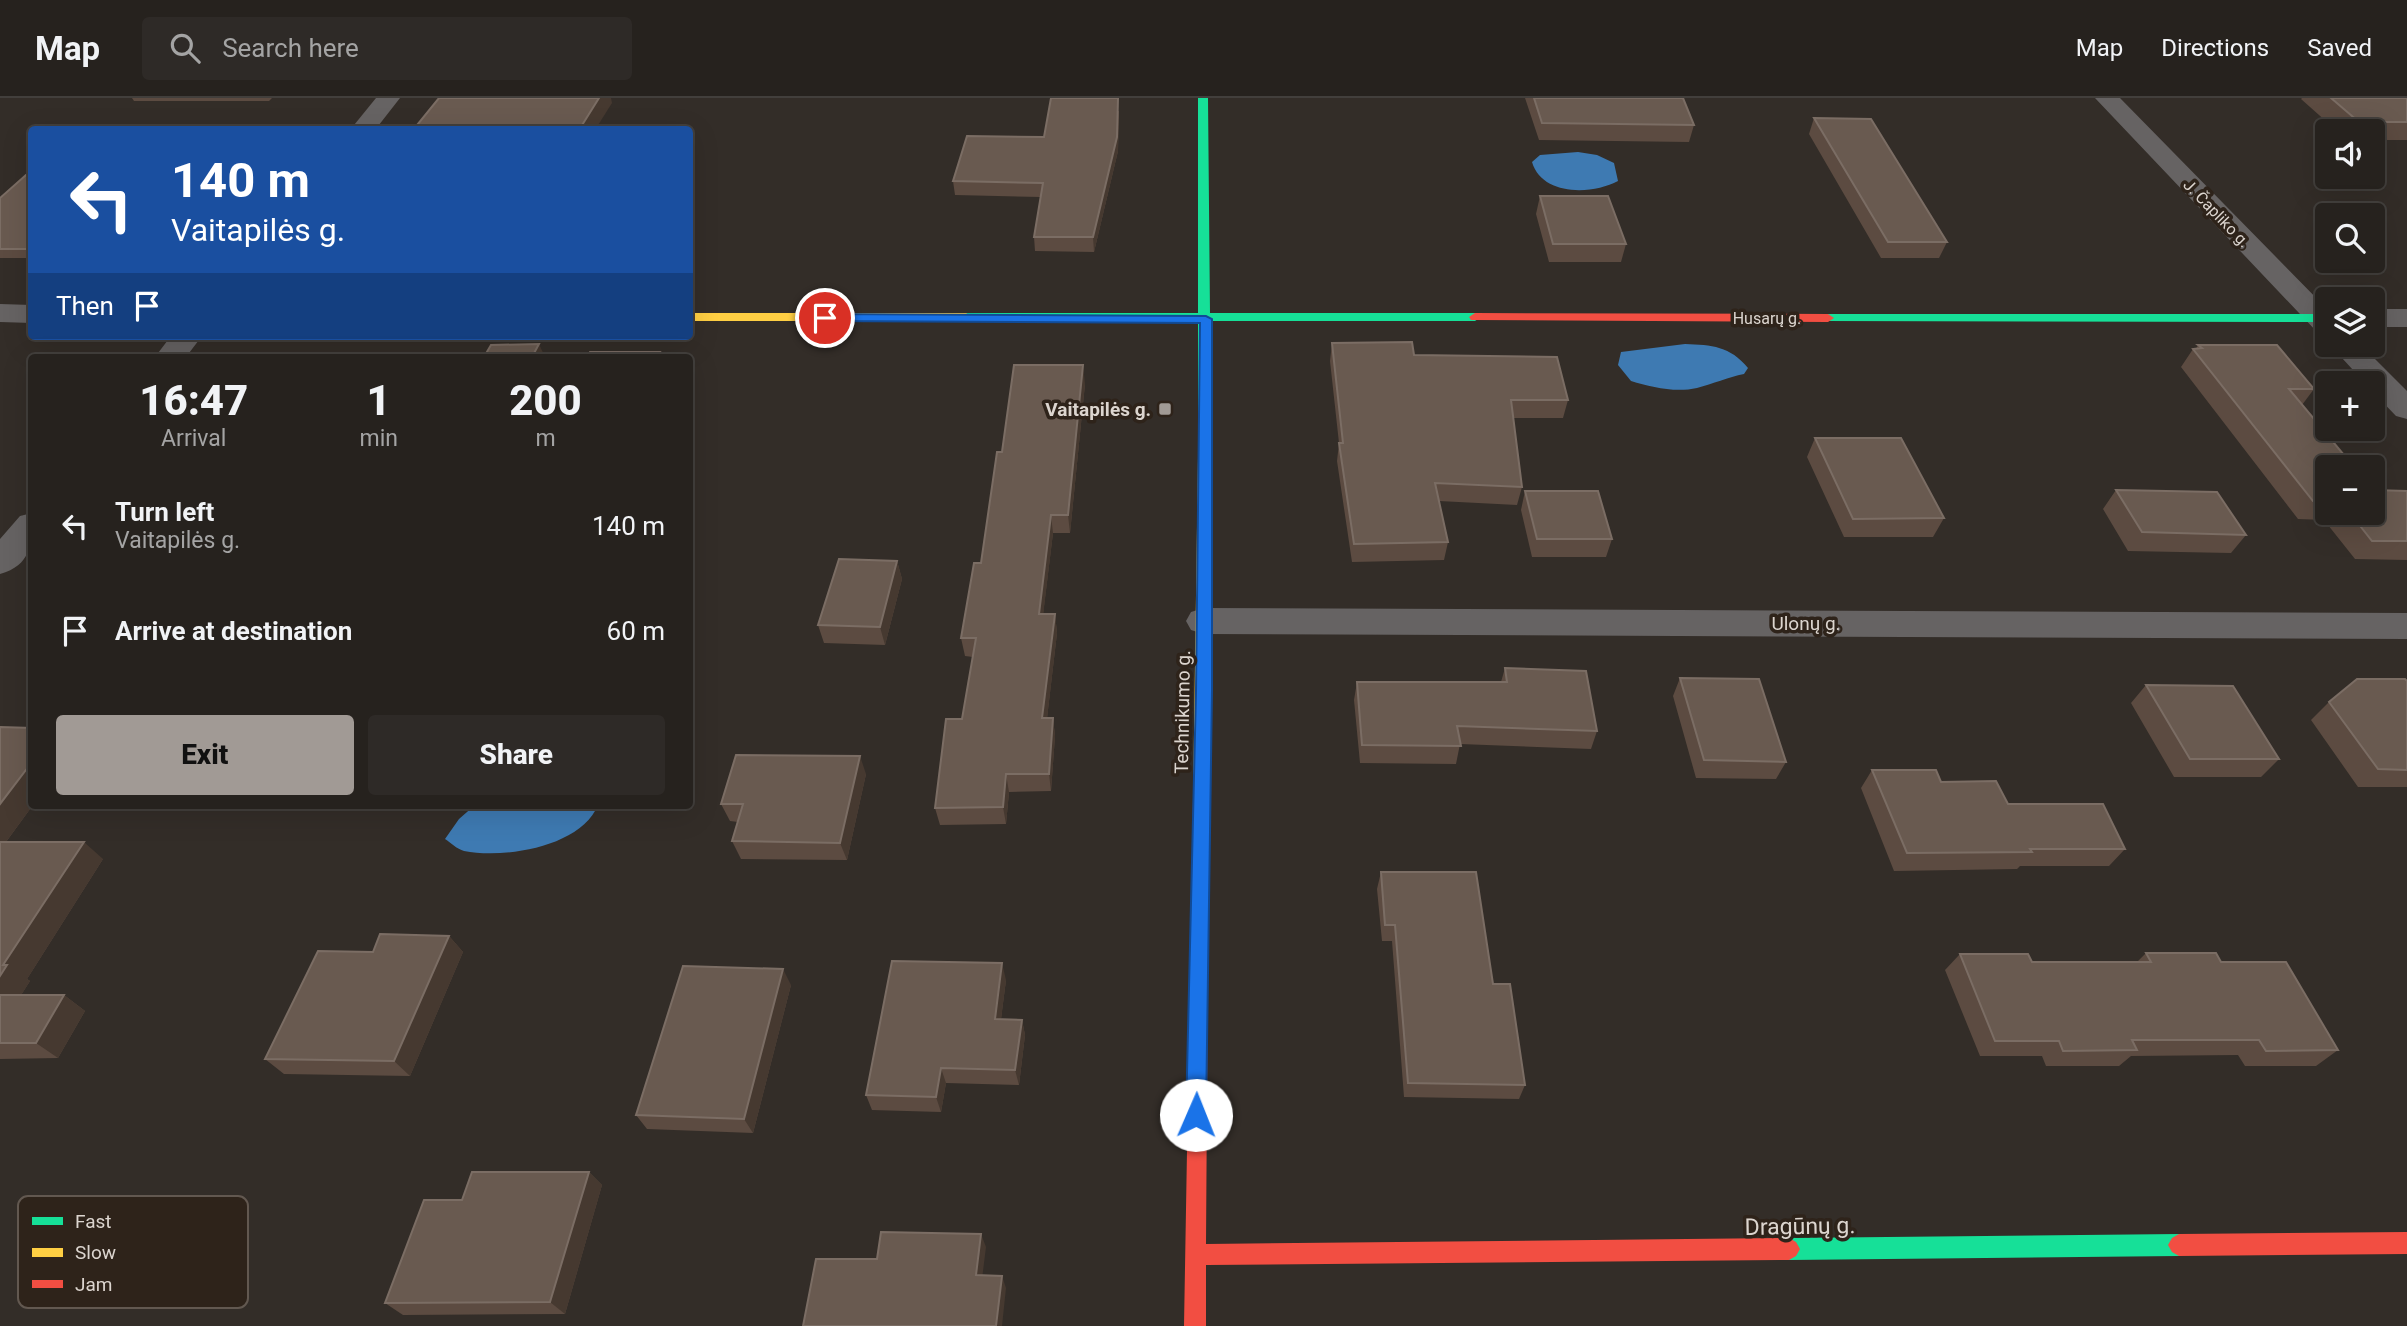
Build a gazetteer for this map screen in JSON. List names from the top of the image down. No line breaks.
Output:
{"streets":{"street":["J. Čapliko g.","Husarų g.","Ulonų g.","Technikumo g.","Dragūnų g."]},"crossings":[["Husarų g.","Technikumo g."],["Ulonų g.","Technikumo g."],["Technikumo g.","Dragūnų g."]],"places":{"transit":["Vaitapilės g."]},"legend":["Fast","Slow","Jam"],"page":{"header":"Map","search":"Search here","nav":["Map","Directions","Saved"],"map_buttons":["+","−"],"turn":["140 m","Vaitapilės g."],"then":"Then","eta":["16:47","Arrival","1","min","200","m"],"list":[{"name":"Turn left","note":"Vaitapilės g.","value":"140 m"},{"name":"Arrive at destination","value":"60 m"}],"buttons":["Exit","Share"]}}
